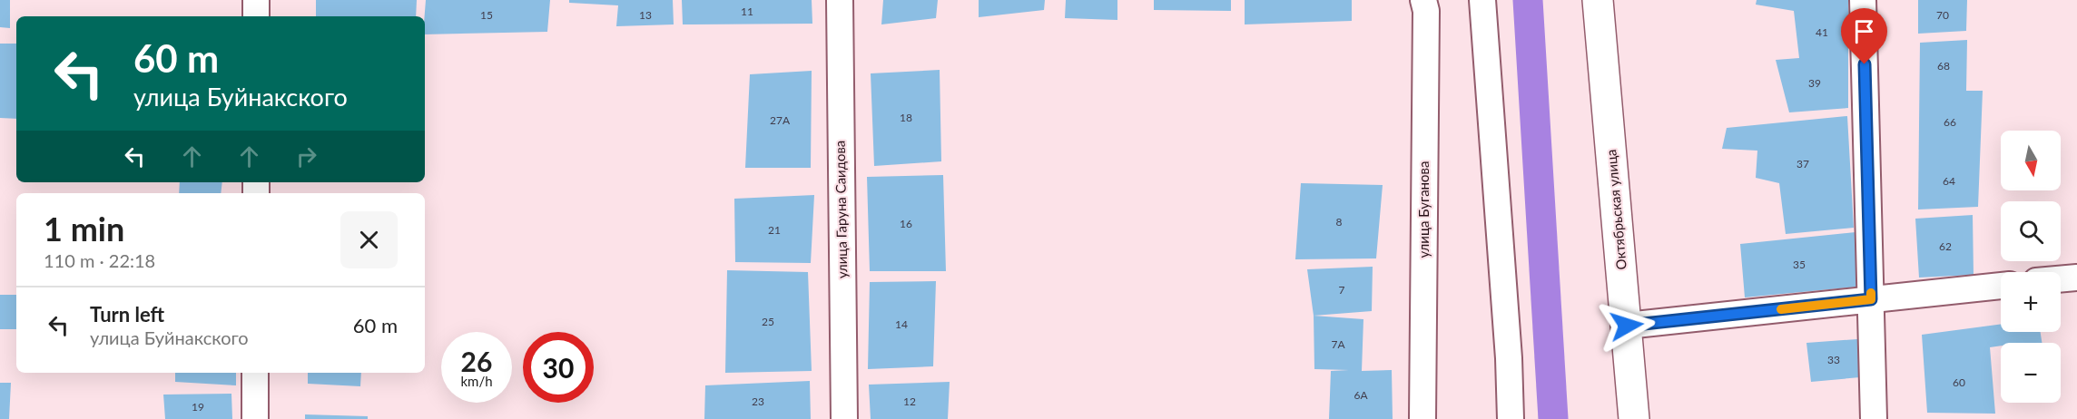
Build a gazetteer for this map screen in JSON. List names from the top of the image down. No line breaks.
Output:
{"streets":{"street":["улица Гаруна Саидова","улица Буганова","Октябрьская улица"]},"house_numbers":["11","15","13","70","41","68","39","18","27А","66","37","64","8","16","21","62","35","7","25","14","7А","33","60","6А","23","12","19"],"north":"bottom","page":{"turn":["60 m","улица Буйнакского"],"map_buttons":["+","−"],"heading":["1 min","110 m · 22:18"],"list":[{"name":"Turn left","note":"улица Буйнакского","value":"60 m"}],"speed":"26 km/h","limit":"30"}}
